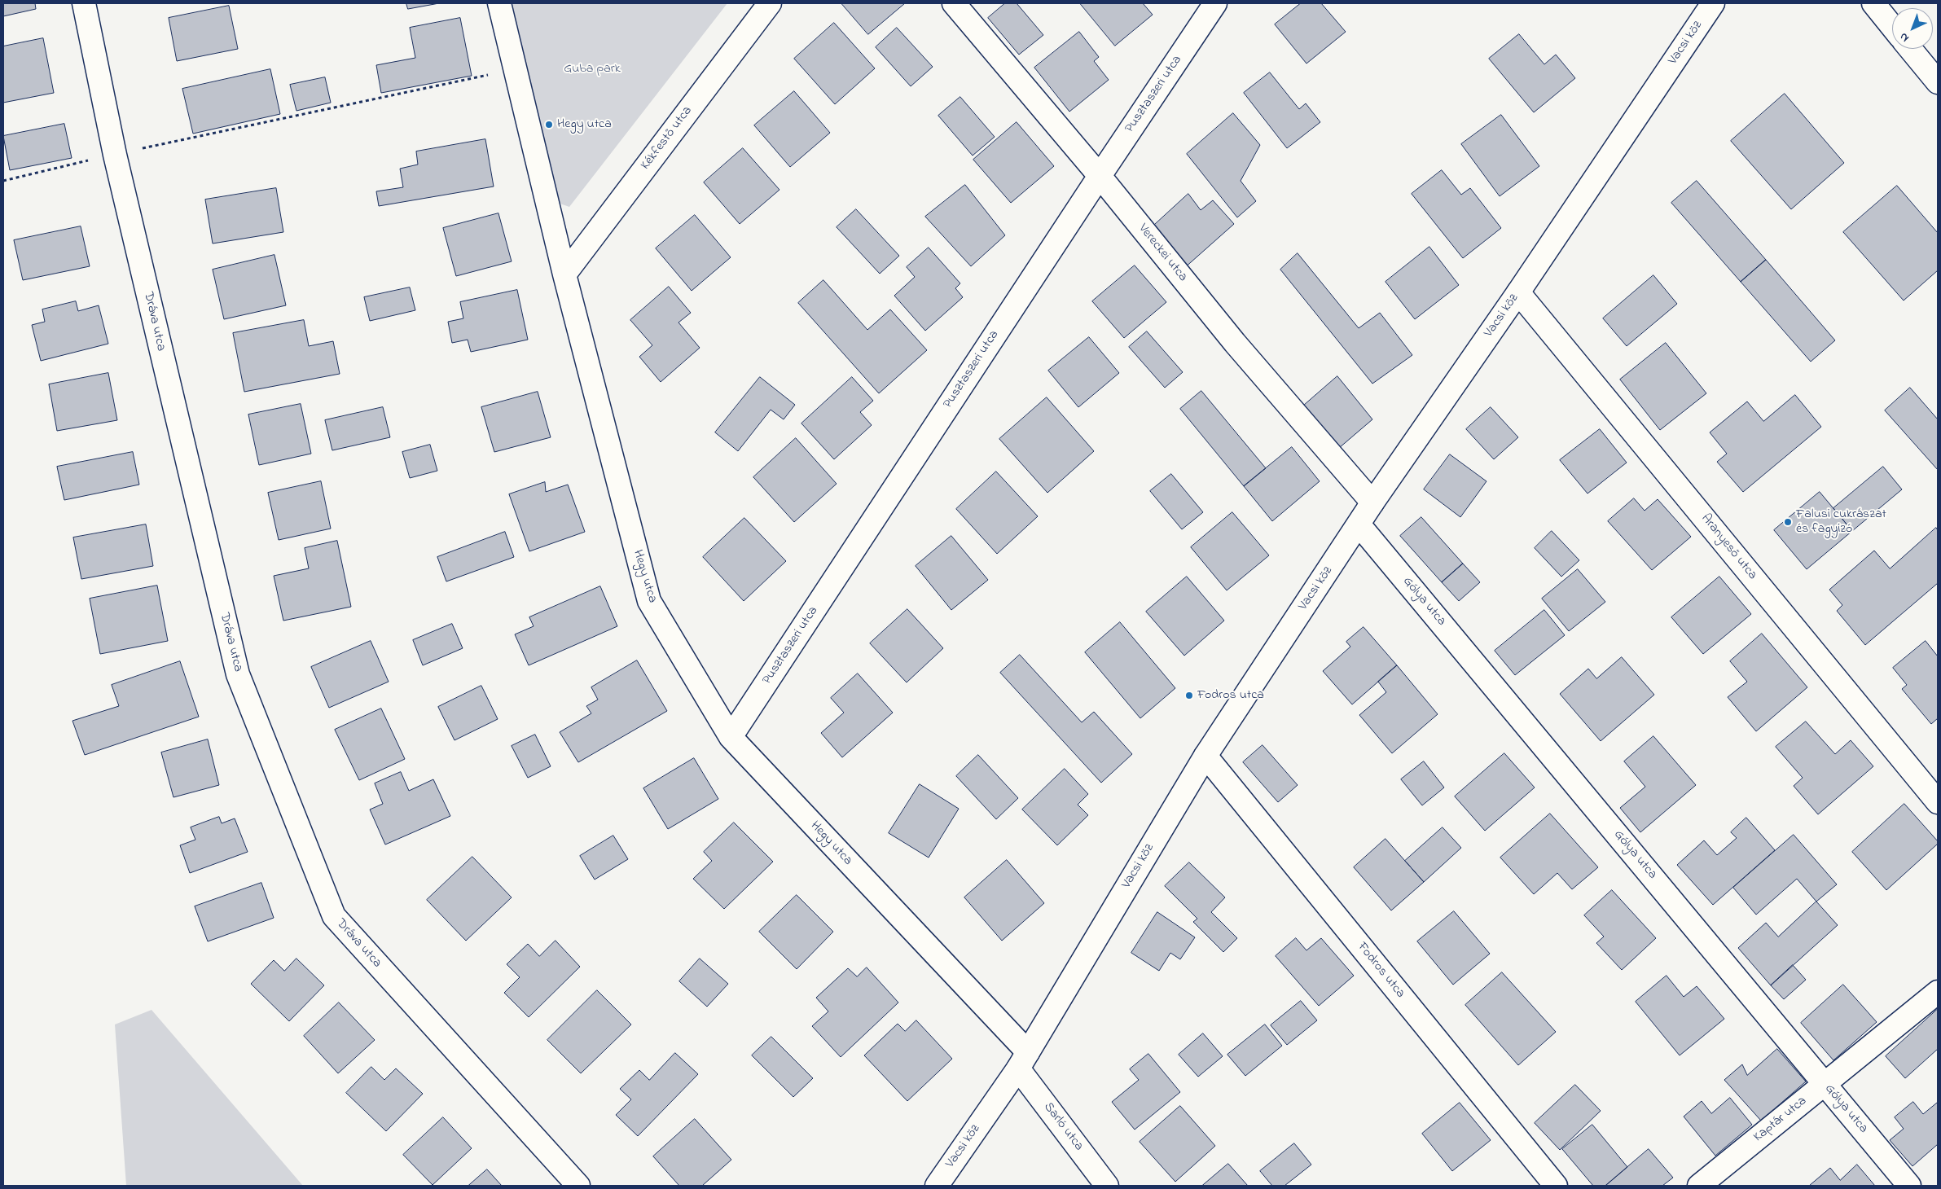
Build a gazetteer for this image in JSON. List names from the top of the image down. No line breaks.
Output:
{"streets":{"street":["Vacsi köz","Pusztaszeri utca","Kékfestő utca","Vereckei utca","Dráva utca","Aranyeső utca","Hegy utca","Gólya utca","Fodros utca","Kaptár utca","Sarló utca"]},"crossings":[["Vacsi köz","Vereckei utca"],["Vacsi köz","Aranyeső utca"],["Vacsi köz","Hegy utca"],["Vacsi köz","Gólya utca"],["Vacsi köz","Fodros utca"],["Vacsi köz","Sarló utca"],["Pusztaszeri utca","Vereckei utca"],["Pusztaszeri utca","Hegy utca"],["Kékfestő utca","Hegy utca"],["Hegy utca","Sarló utca"],["Gólya utca","Kaptár utca"]],"parks":["Guba park"],"places":["Hegy utca","Falusi cukrászat és fagyizó","Fodros utca"],"north":"bottom left"}
